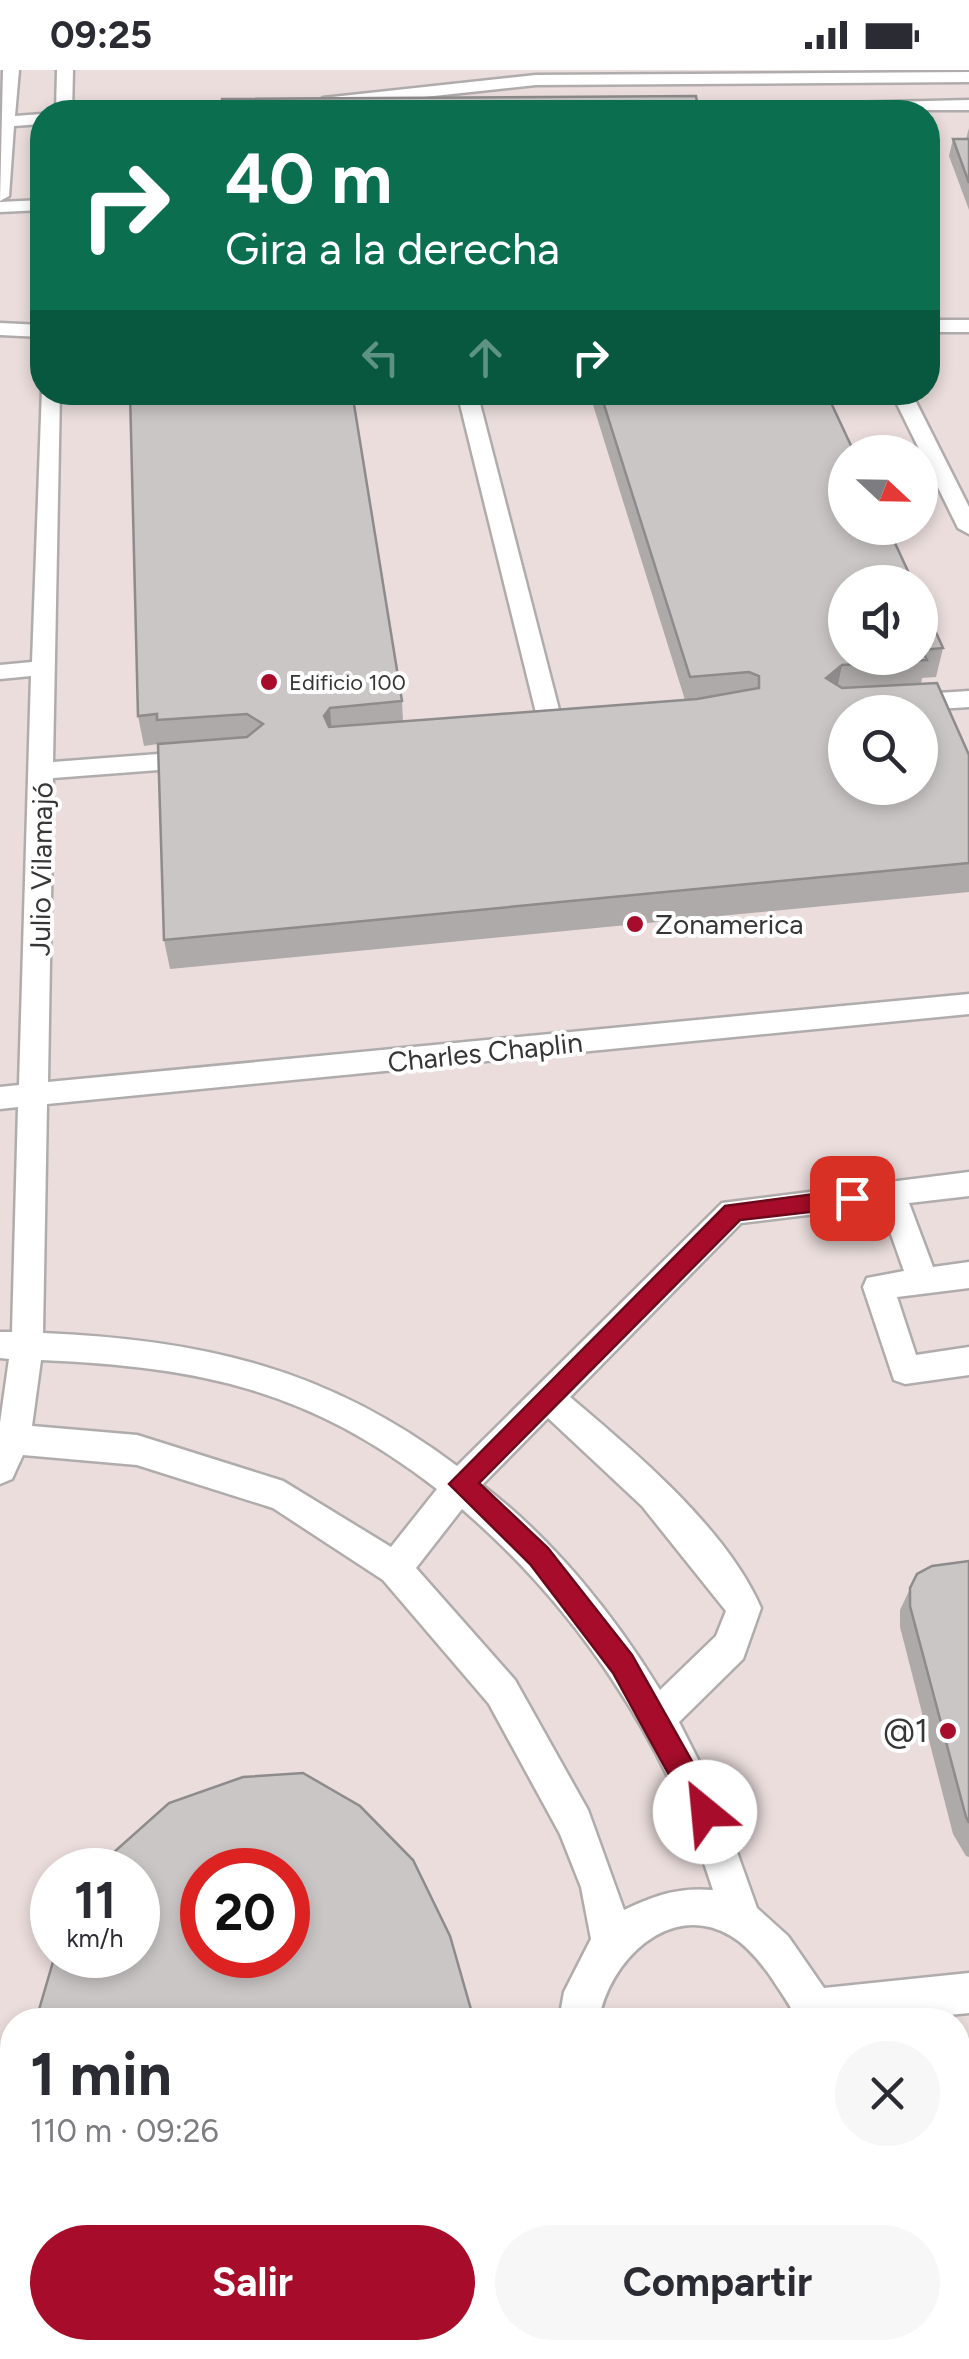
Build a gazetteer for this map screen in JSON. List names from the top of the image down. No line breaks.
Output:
{"streets":{"lane":["Julio Vilamajó","Charles Chaplin"]},"crossings":[["Julio Vilamajó","Charles Chaplin"]],"places":["Edificio 100","Zonamerica","@1"],"north":"right","page":{"status":"09:25","turn":["40 m","Gira a la derecha"],"speed":"11 km/h","limit":"20","heading":["1 min","110 m · 09:26"],"buttons":["Salir","Compartir"]}}
